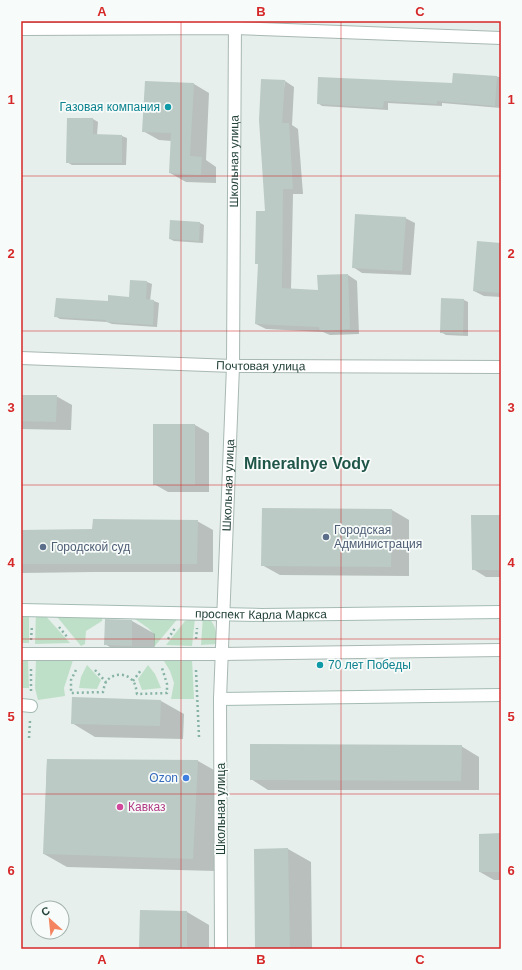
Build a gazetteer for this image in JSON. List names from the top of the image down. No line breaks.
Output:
{"streets":{"street":["Школьная улица","Почтовая улица","проспект Карла Маркса"]},"crossings":[["Школьная улица","Почтовая улица"],["Школьная улица","проспект Карла Маркса"]],"districts":["Mineralnye Vody"],"places":["Газовая компания","Городская Администрация","Городской суд","70 лет Победы","Ozon","Кавказ"],"north":"top left","grid":{"columns":["A","B","C"],"rows":["1","2","3","4","5","6"]}}
